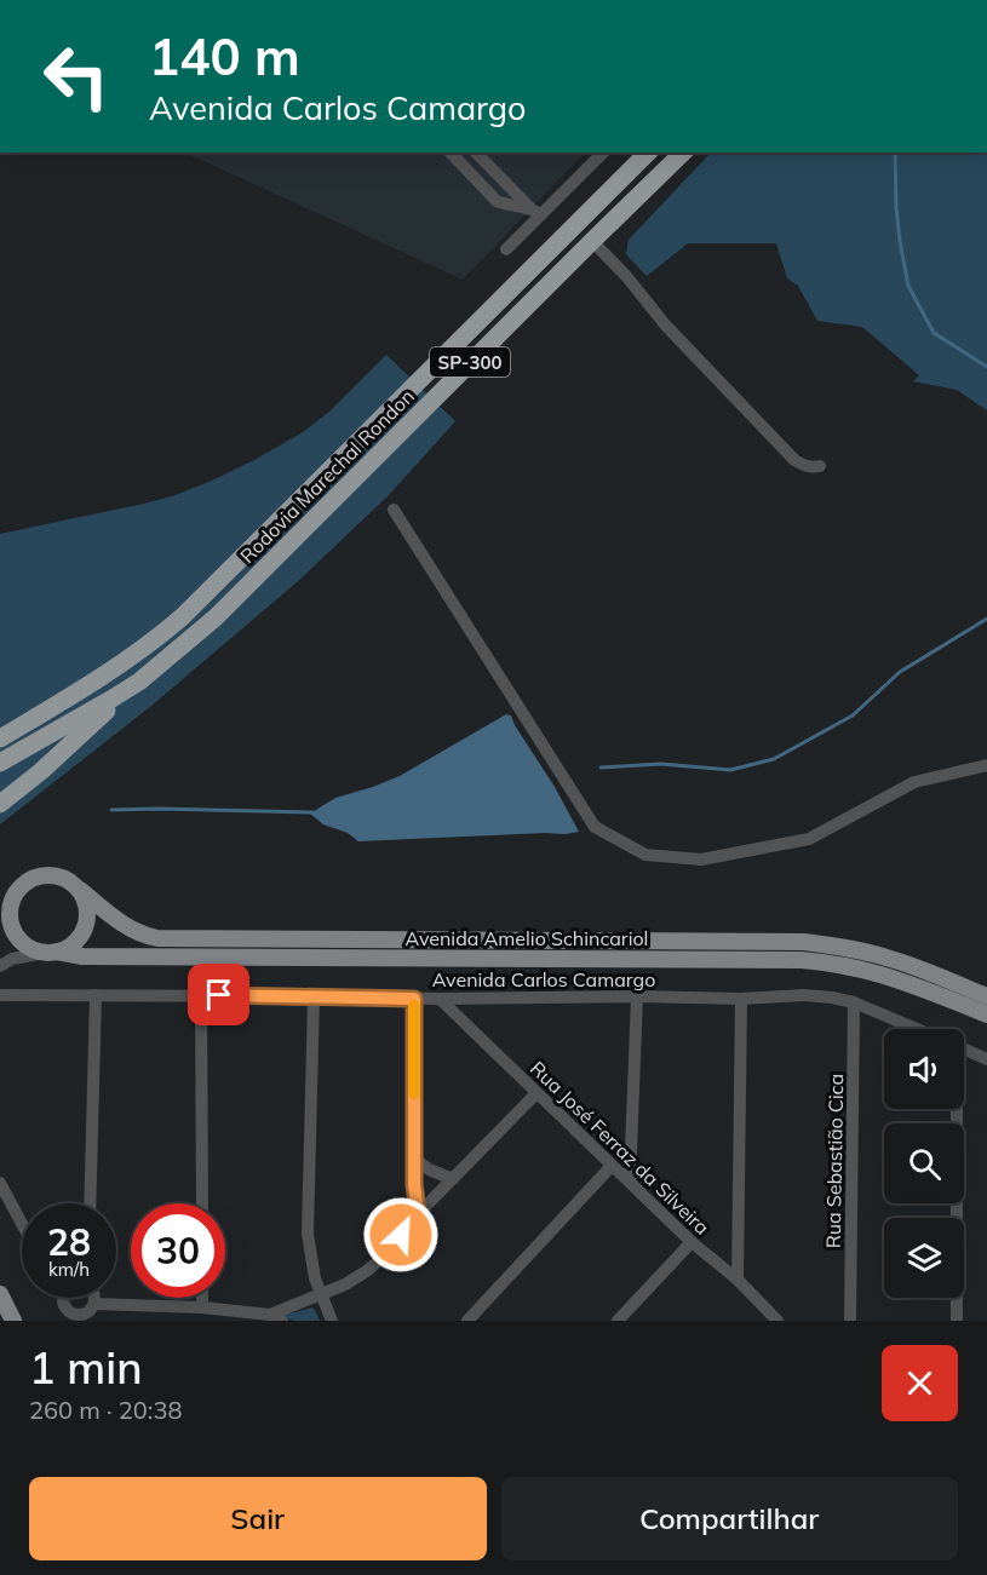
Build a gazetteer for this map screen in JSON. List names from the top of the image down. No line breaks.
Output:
{"streets":{"highway":["SP-300","Rodovia Marechal Rondon"],"main road":["Avenida Amelio Schincariol"],"street":["Avenida Carlos Camargo","Rua José Ferraz da Silveira","Rua Sebastião Cica"]},"crossings":[["Avenida Carlos Camargo","Rua José Ferraz da Silveira"],["Avenida Carlos Camargo","Rua Sebastião Cica"]],"page":{"turn":["140 m","Avenida Carlos Camargo"],"speed":"28 km/h","limit":"30","heading":["1 min","260 m · 20:38"],"buttons":["Sair","Compartilhar"]}}
